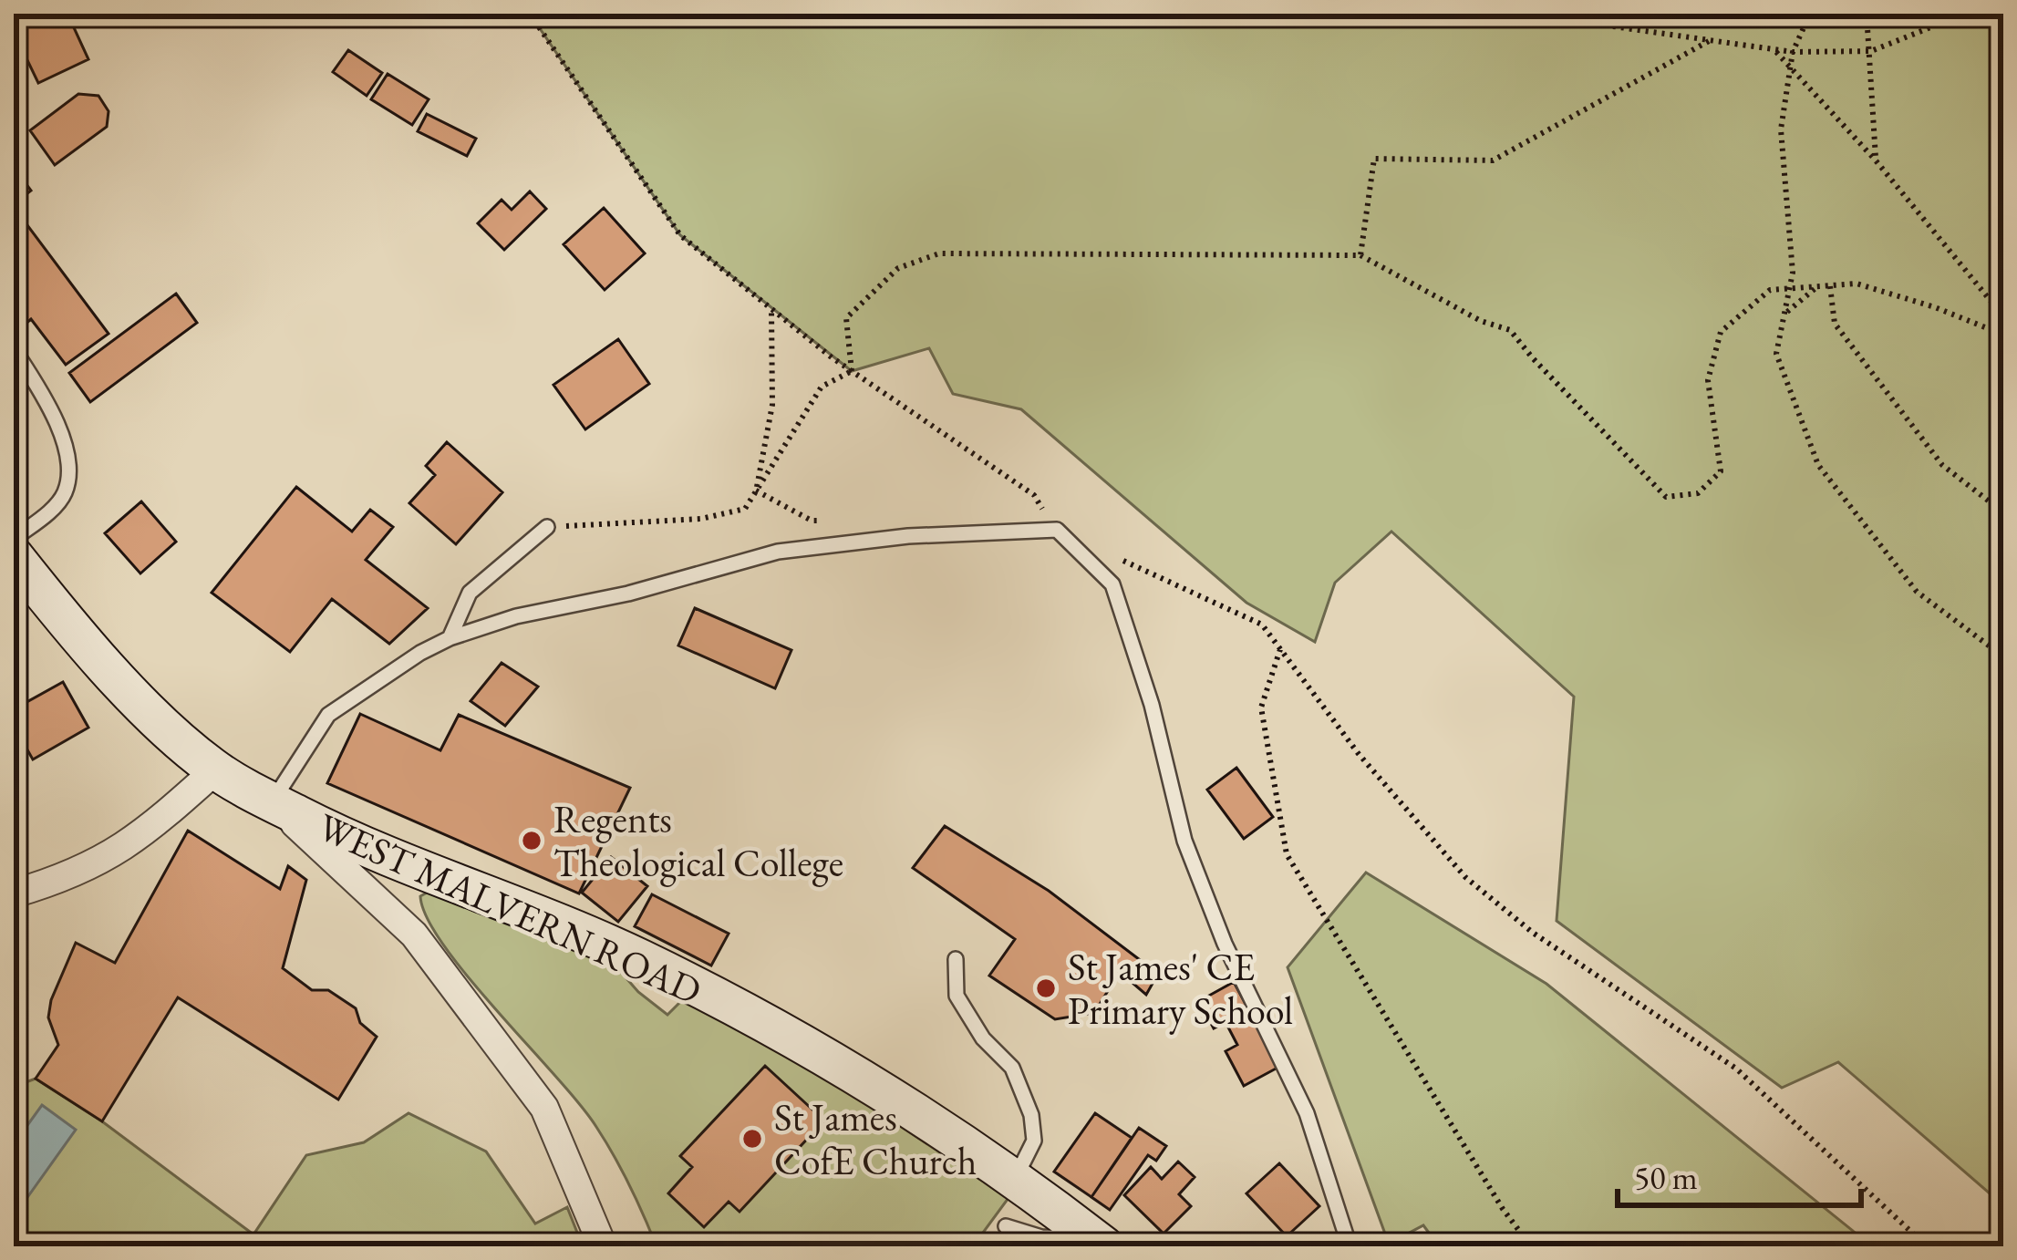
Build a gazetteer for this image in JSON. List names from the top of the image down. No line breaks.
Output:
{"streets":{"main road":["WEST MALVERN ROAD"]},"places":["Regents Theological College","St James' CE Primary School","St James CofE Church"],"scale_bar":"50 m"}
